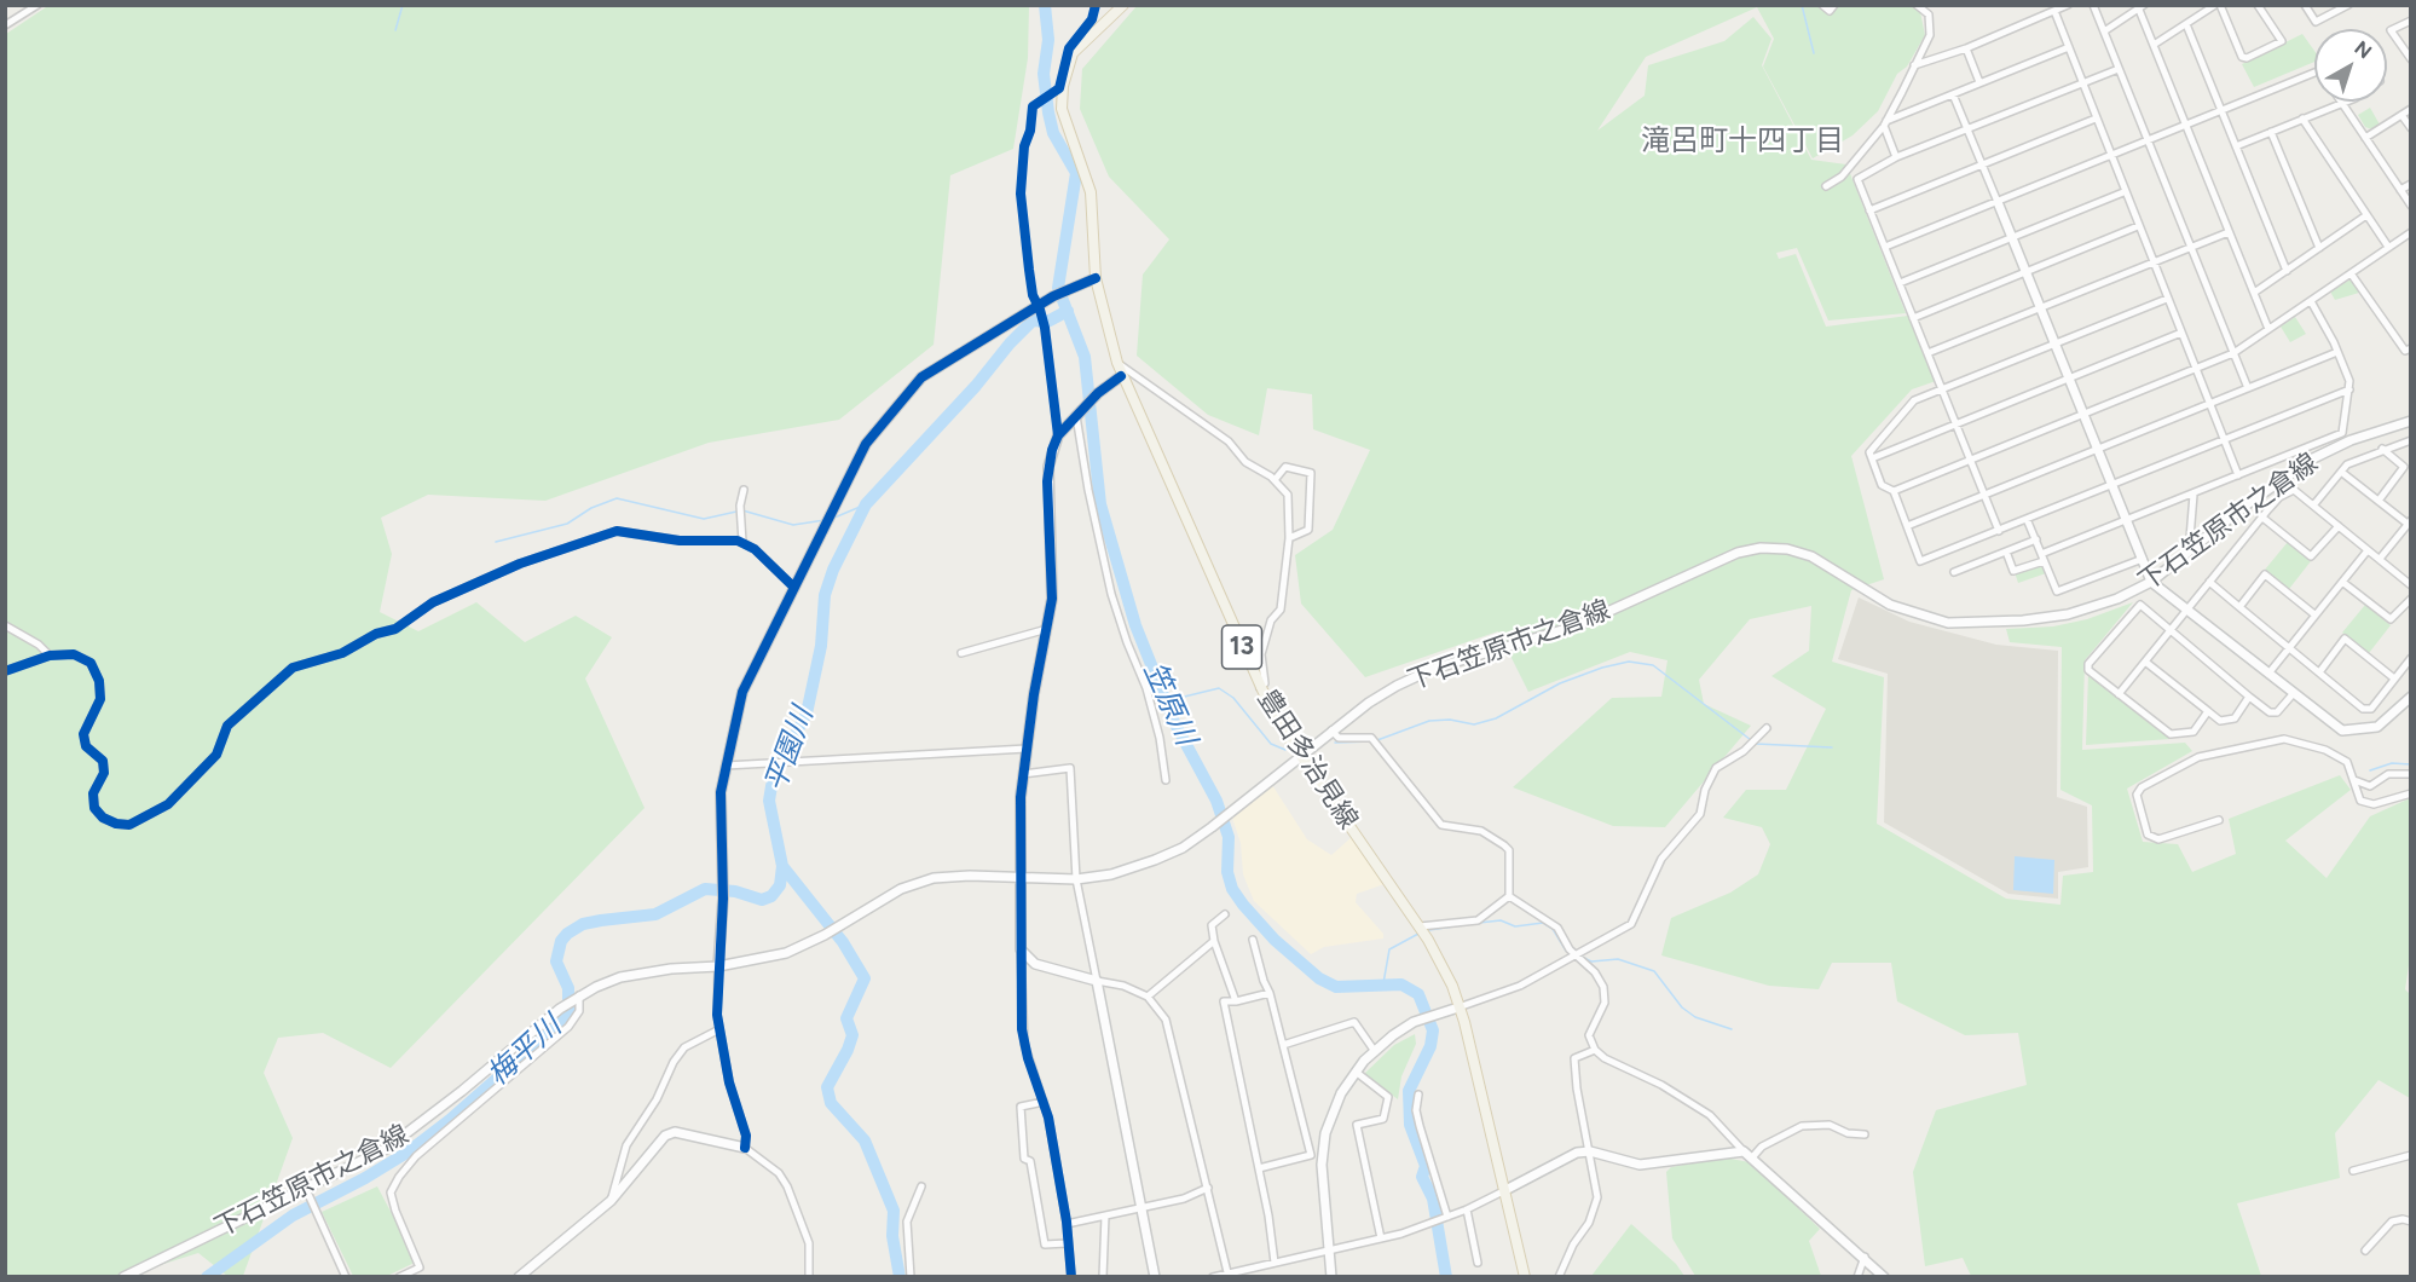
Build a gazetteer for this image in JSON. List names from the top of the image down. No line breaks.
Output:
{"streets":{"main road":["13","豊田多治見線"],"street":["下石笠原市之倉線"]},"crossings":[["下石笠原市之倉線","豊田多治見線"]],"districts":["滝呂町十四丁目"],"water":["笠原川","平園川","梅平川"],"north":"top right"}
